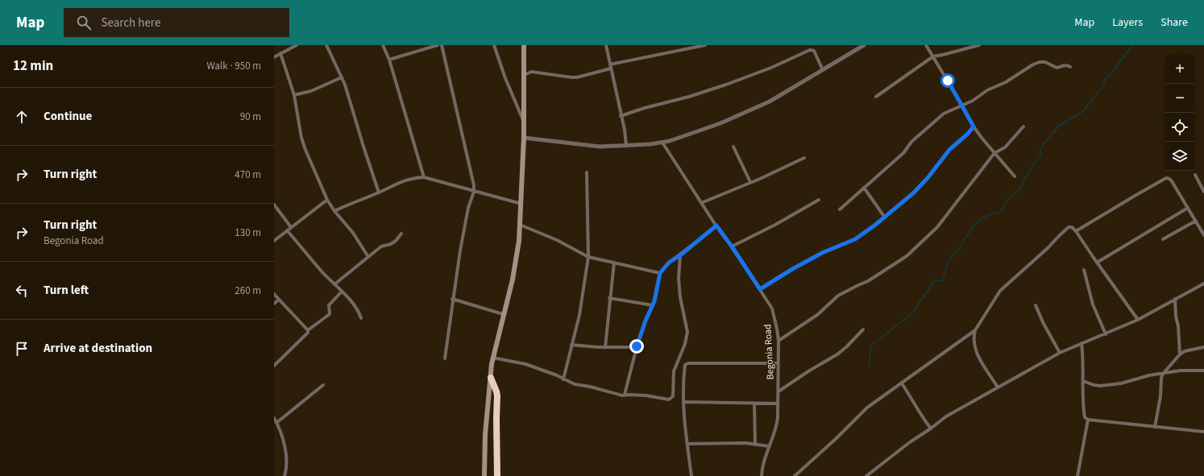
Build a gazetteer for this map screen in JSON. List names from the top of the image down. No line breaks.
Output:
{"streets":{"street":["Begonia Road"]},"page":{"header":"Map","search":"Search here","nav":["Map","Layers","Share"],"heading":["12 min","Walk · 950 m"],"map_buttons":["+","−"],"list":[["Continue","90 m"],["Turn right","470 m"],["Turn right","Begonia Road","130 m"],["Turn left","260 m"],"Arrive at destination"]}}
